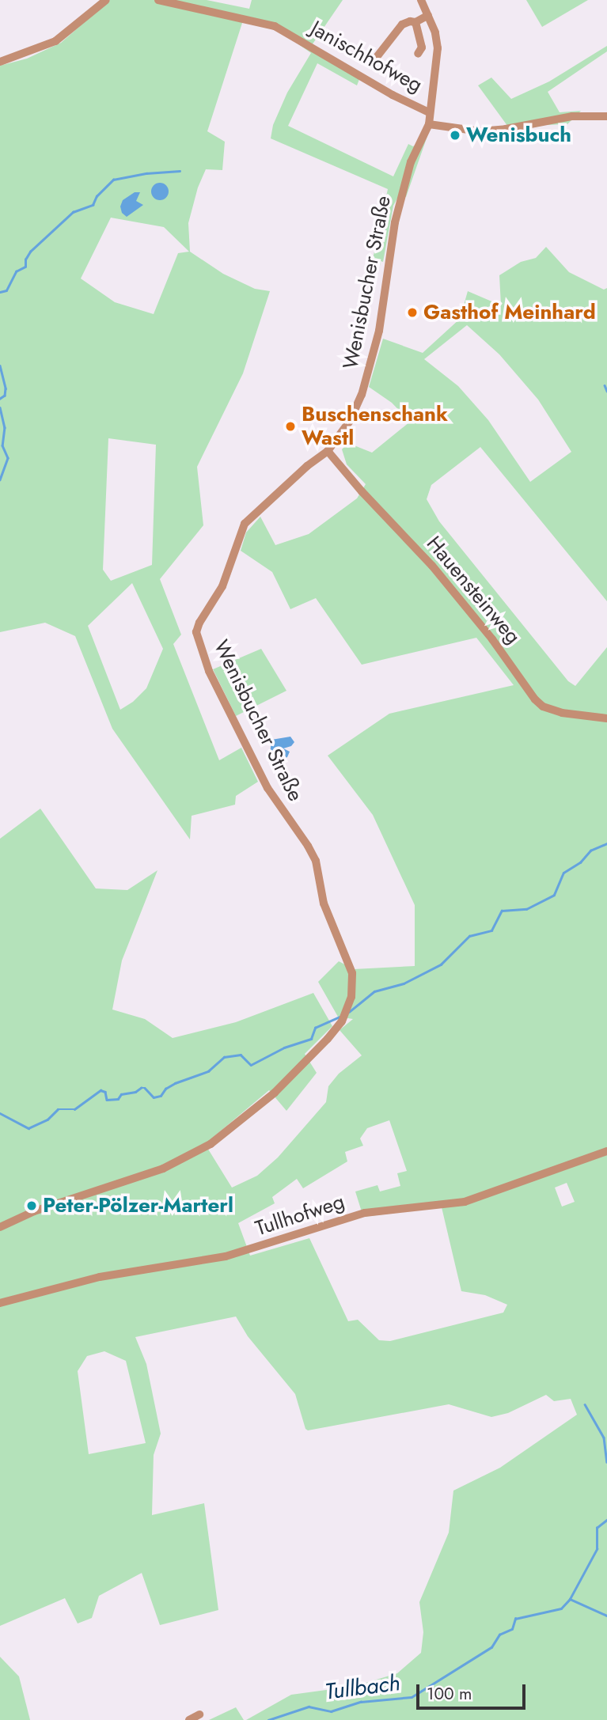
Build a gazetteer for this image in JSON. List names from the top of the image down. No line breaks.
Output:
{"streets":{"street":["Janischhofweg","Wenisbucher Straße","Hauensteinweg","Tullhofweg"]},"crossings":[["Janischhofweg","Wenisbucher Straße"],["Wenisbucher Straße","Hauensteinweg"]],"water":["Tullbach"],"places":["Wenisbuch","Gasthof Meinhard","Buschenschank Wastl","Peter-Pölzer-Marterl"],"scale_bar":"100 m"}
